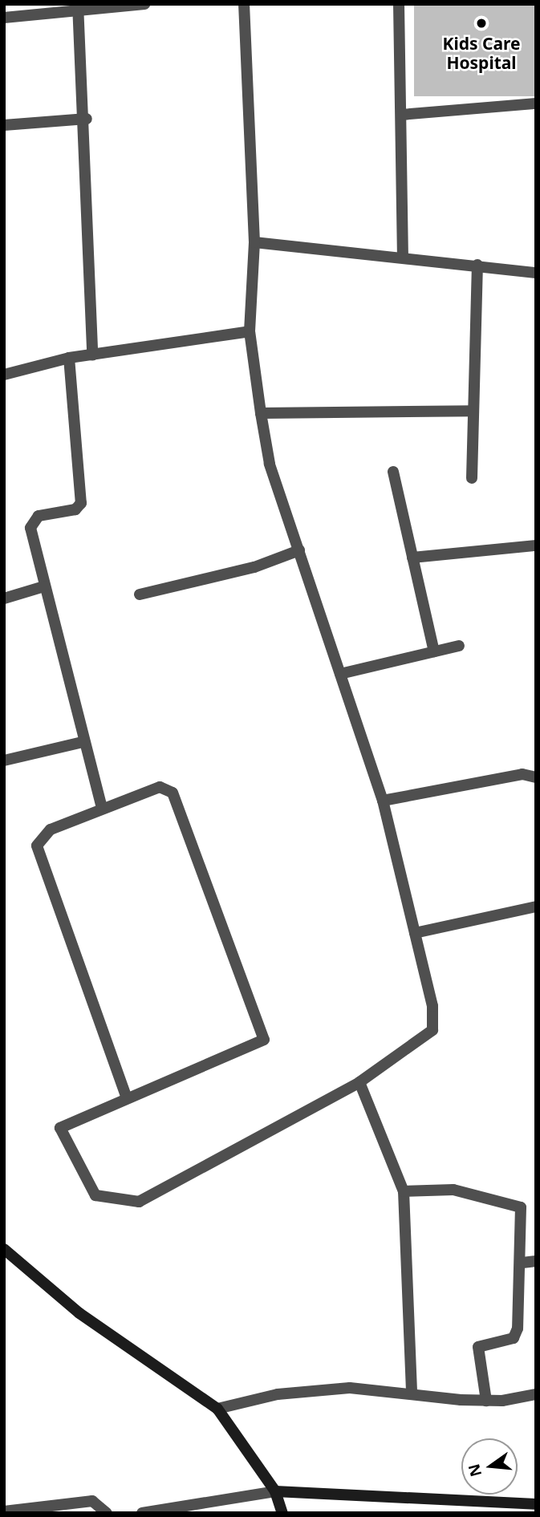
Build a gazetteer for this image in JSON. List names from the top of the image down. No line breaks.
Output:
{"places":["Kids Care Hospital"],"north":"left"}
